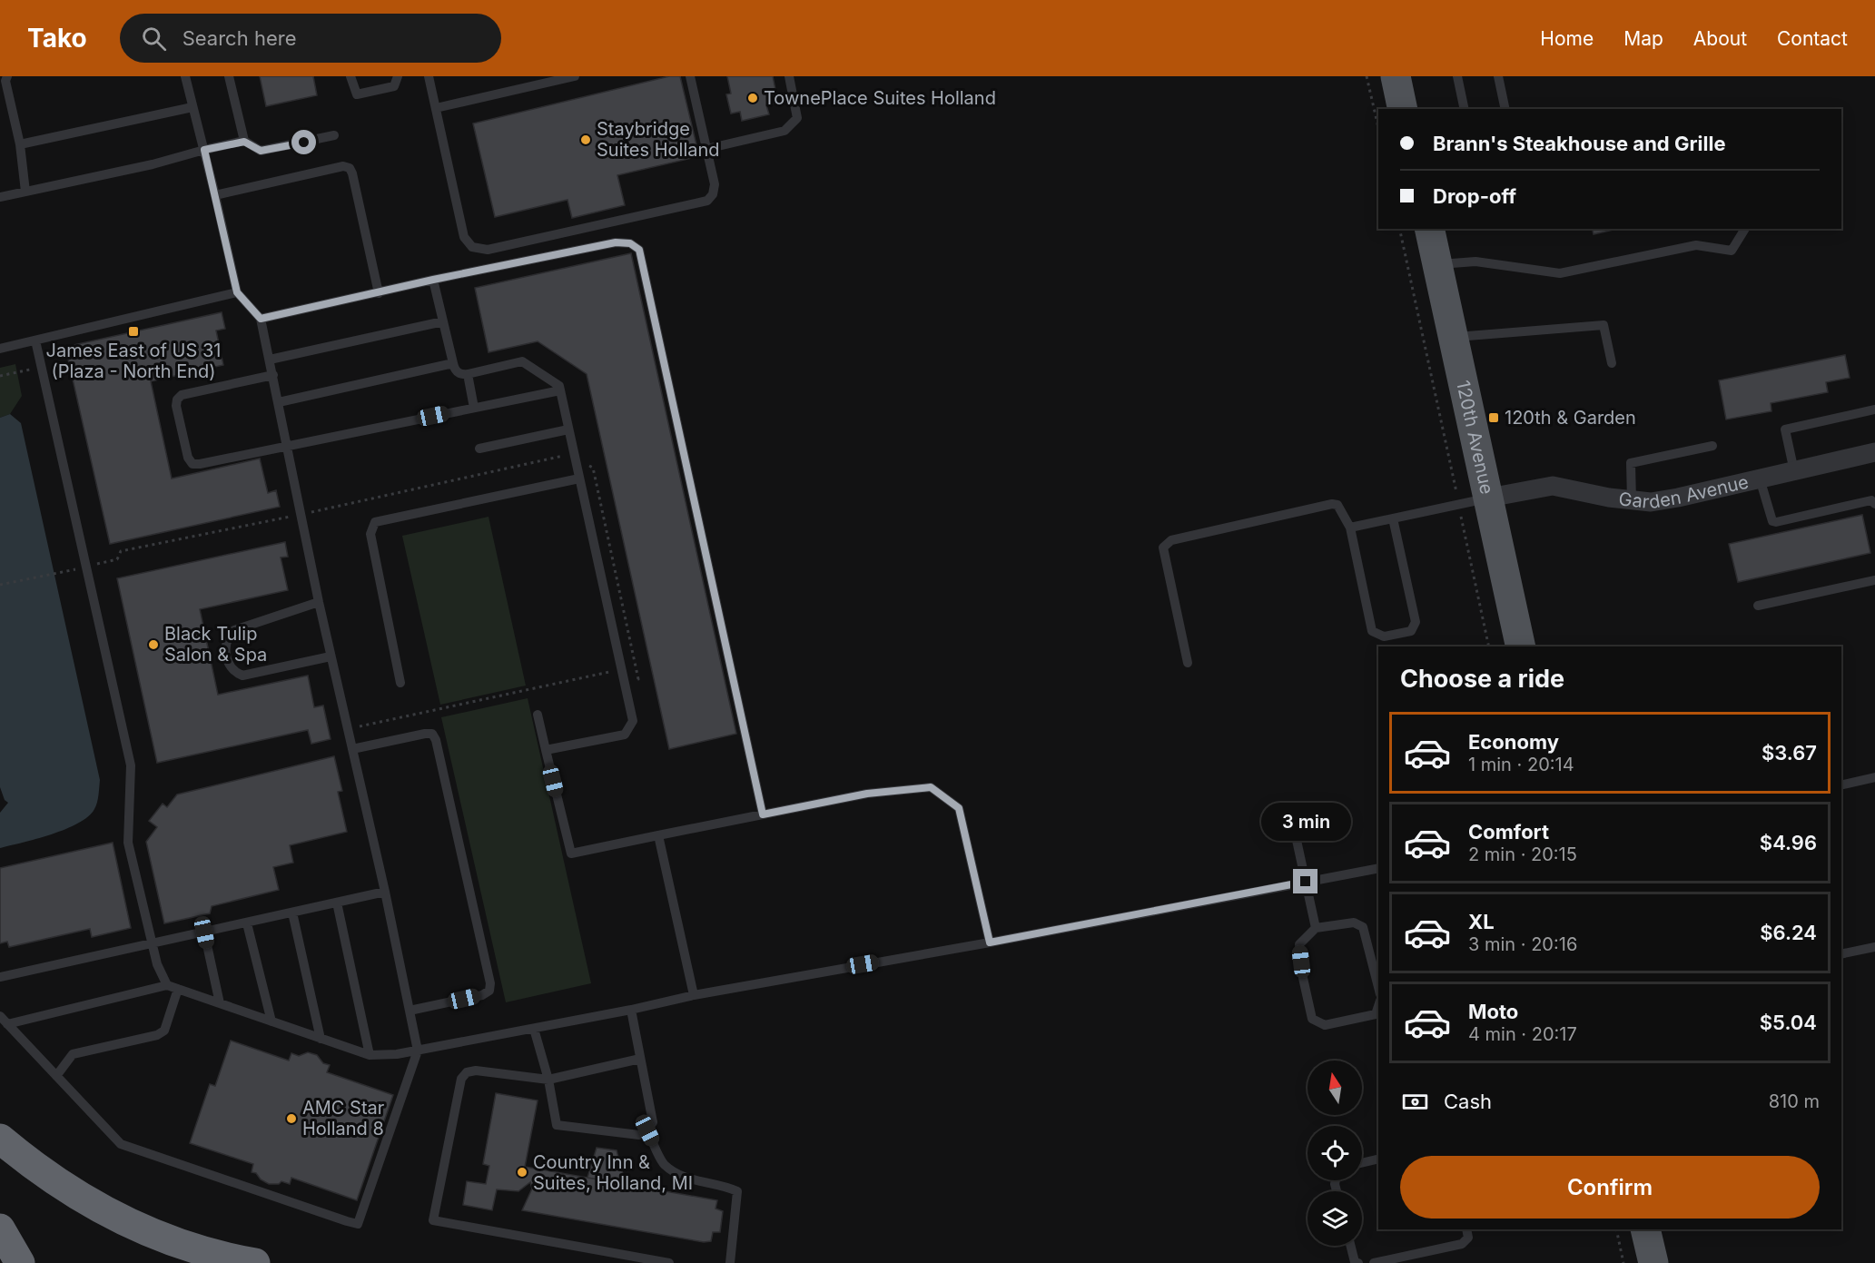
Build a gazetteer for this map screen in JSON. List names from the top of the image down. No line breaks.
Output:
{"streets":{"main road":["120th Avenue"],"street":["Garden Avenue"]},"crossings":[["120th Avenue","Garden Avenue"]],"places":{"other":["TownePlace Suites Holland","Staybridge Suites Holland","Black Tulip Salon & Spa","AMC Star Holland 8","Country Inn & Suites, Holland, MI"],"transit":["James East of US 31 (Plaza - North End)","120th & Garden"]},"north":"top","page":{"header":"Tako","search":"Search here","nav":["Home","Map","About","Contact"],"banner":["Brann's Steakhouse and Grille","Drop-off"],"heading":"Choose a ride","list":[{"name":"Economy","note":"1 min · 20:14","value":"$3.67"},{"name":"Comfort","note":"2 min · 20:15","value":"$4.96"},{"name":"XL","note":"3 min · 20:16","value":"$6.24"},{"name":"Moto","note":"4 min · 20:17","value":"$5.04"}],"bubble":"3 min","pay":["Cash","810 m"],"buttons":"Confirm"}}
